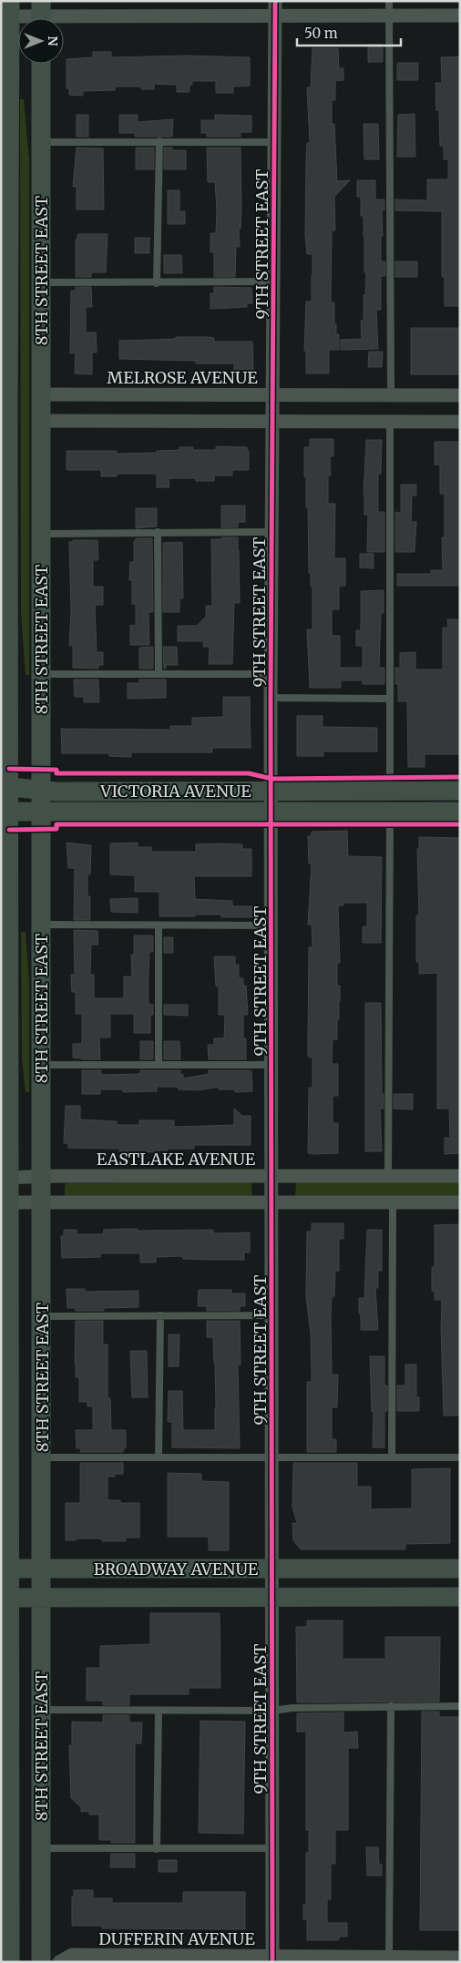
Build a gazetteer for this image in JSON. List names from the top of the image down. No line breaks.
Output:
{"streets":{"main road":["8TH STREET EAST","VICTORIA AVENUE","BROADWAY AVENUE"],"street":["9TH STREET EAST","MELROSE AVENUE","EASTLAKE AVENUE","DUFFERIN AVENUE"]},"crossings":[["9TH STREET EAST","MELROSE AVENUE"],["9TH STREET EAST","VICTORIA AVENUE"],["9TH STREET EAST","EASTLAKE AVENUE"],["9TH STREET EAST","BROADWAY AVENUE"],["9TH STREET EAST","DUFFERIN AVENUE"],["8TH STREET EAST","MELROSE AVENUE"],["8TH STREET EAST","VICTORIA AVENUE"],["8TH STREET EAST","EASTLAKE AVENUE"],["8TH STREET EAST","BROADWAY AVENUE"]],"scale_bar":"50 m","north":"right"}
